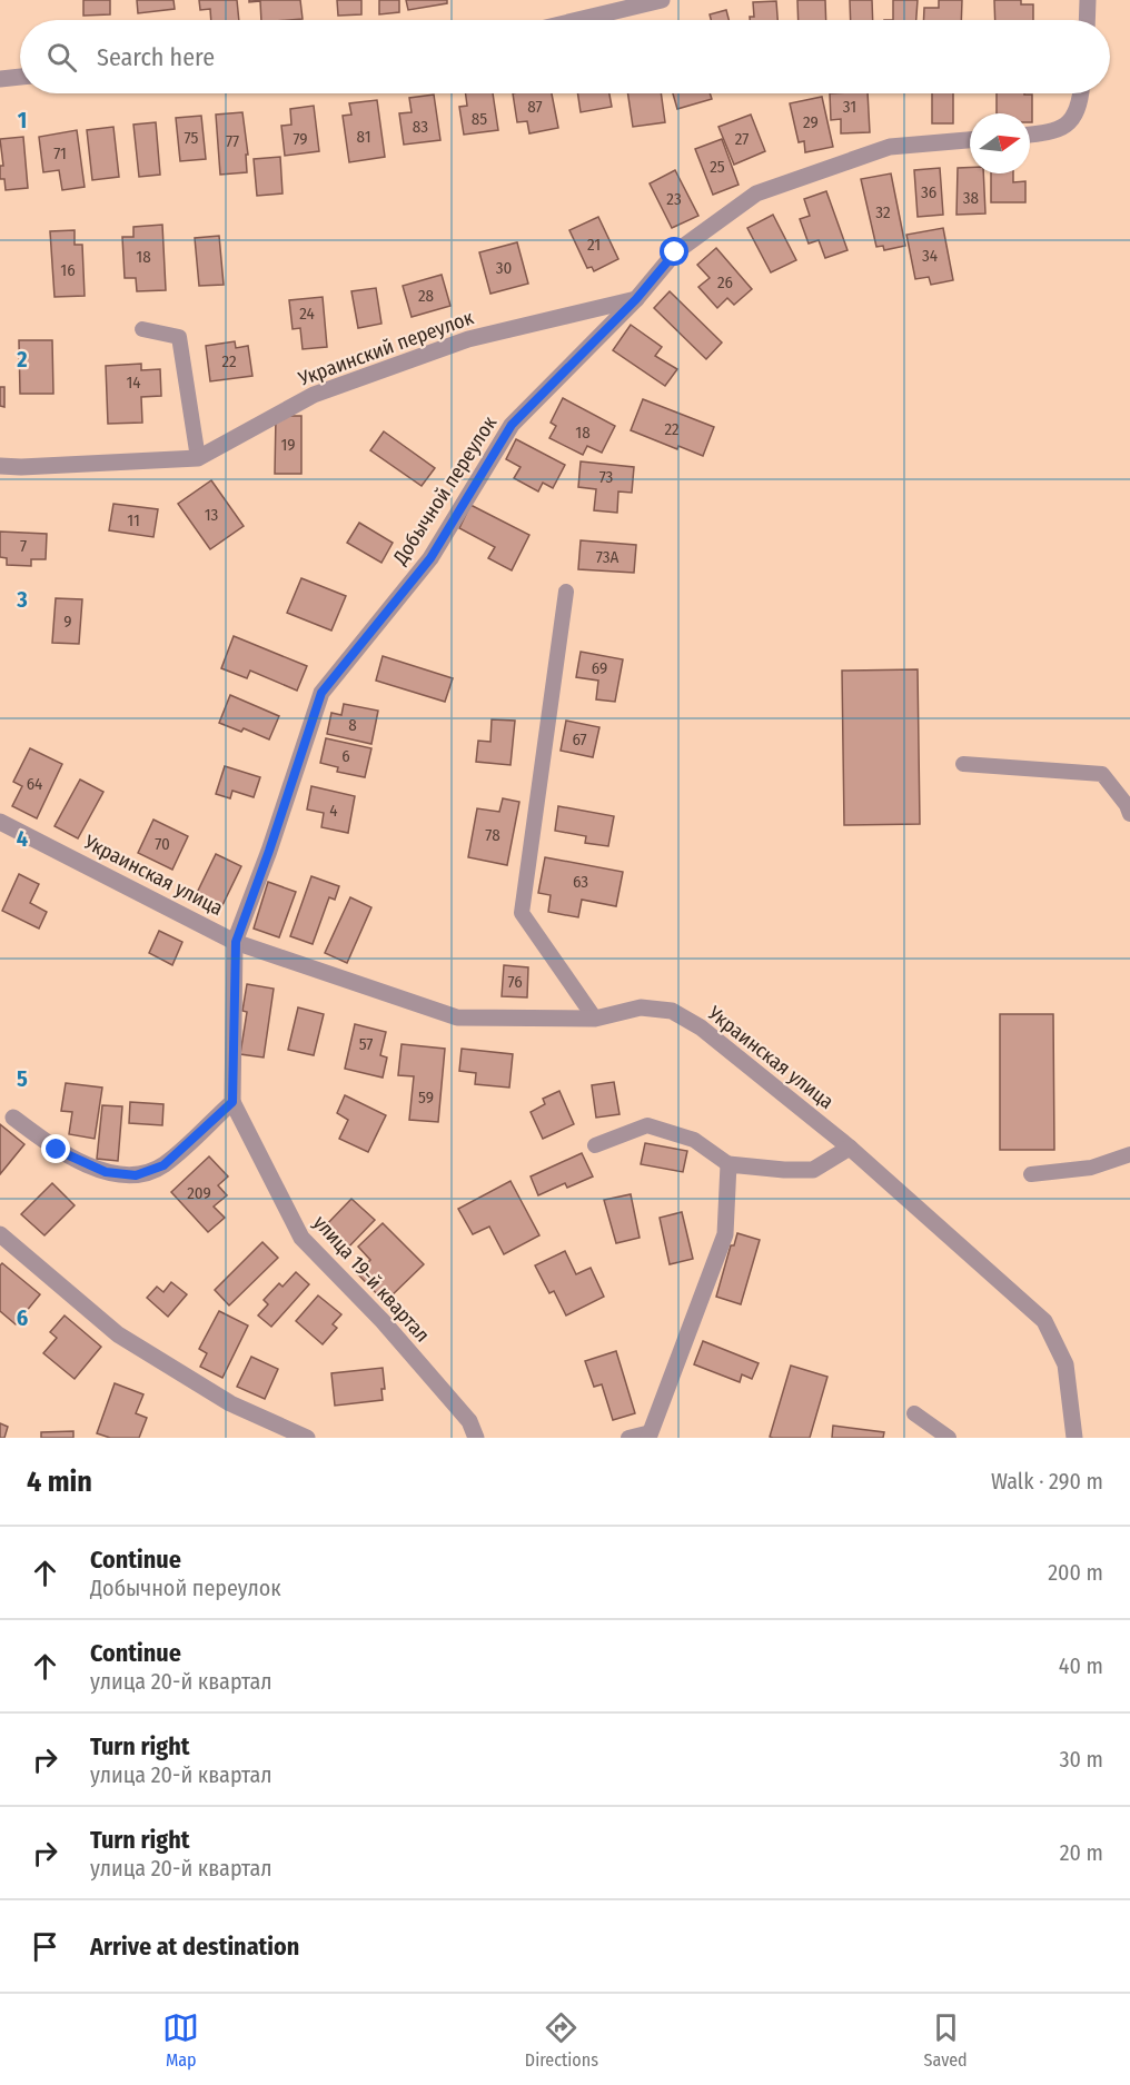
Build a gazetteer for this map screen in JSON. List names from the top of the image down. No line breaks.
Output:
{"streets":{"street":["Украинский переулок","Добычной переулок","Украинская улица","улица 19-й квартал"]},"crossings":[["Украинский переулок","Добычной переулок"],["Добычной переулок","Украинская улица"],["Добычной переулок","улица 19-й квартал"]],"house_numbers":["87","31","85","29","83","81","75","79","27","77","71","25","36","38","23","32","21","34","18","30","16","26","28","24","22","14","22","18","19","73","13","11","7","73А","9","69","8","67","6","64","4","78","70","63","76","57","59","209"],"north":"right","page":{"search":"Search here","heading":["4 min","Walk · 290 m"],"list":[["Continue","Добычной переулок","200 m"],["Continue","улица 20-й квартал","40 m"],["Turn right","улица 20-й квартал","30 m"],["Turn right","улица 20-й квартал","20 m"],"Arrive at destination"],"nav":["Map","Directions","Saved"]},"grid":{"rows":["1","2","3","4","5","6"]}}
